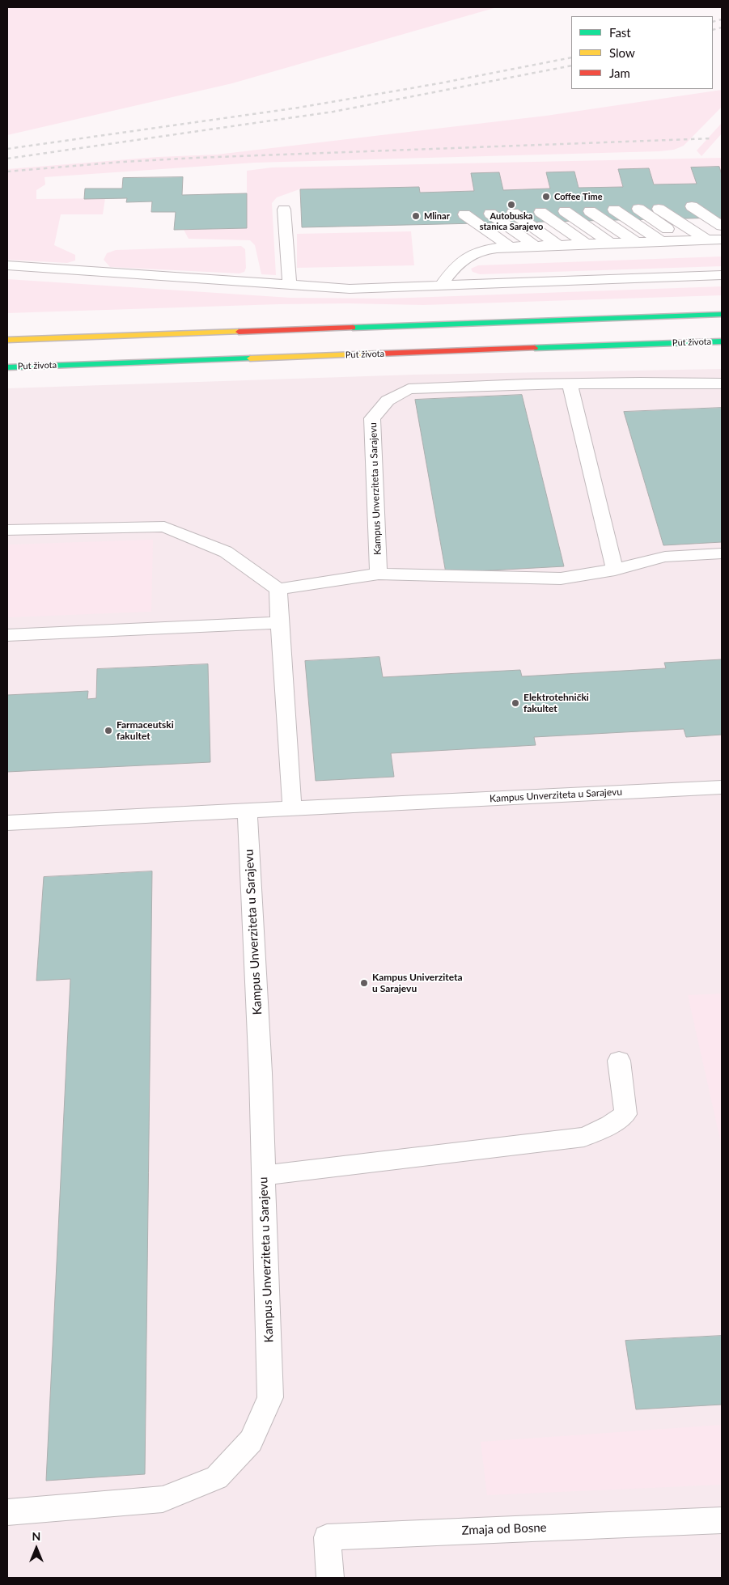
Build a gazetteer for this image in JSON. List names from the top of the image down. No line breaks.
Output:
{"streets":{"street":["Put života"],"lane":["Kampus Unverziteta u Sarajevu","Zmaja od Bosne"]},"places":["Coffee Time","Autobuska stanica Sarajevo","Mlinar","Elektrotehnički fakultet","Farmaceutski fakultet","Kampus Univerziteta u Sarajevu"],"legend":["Fast","Slow","Jam"],"north":"top"}
